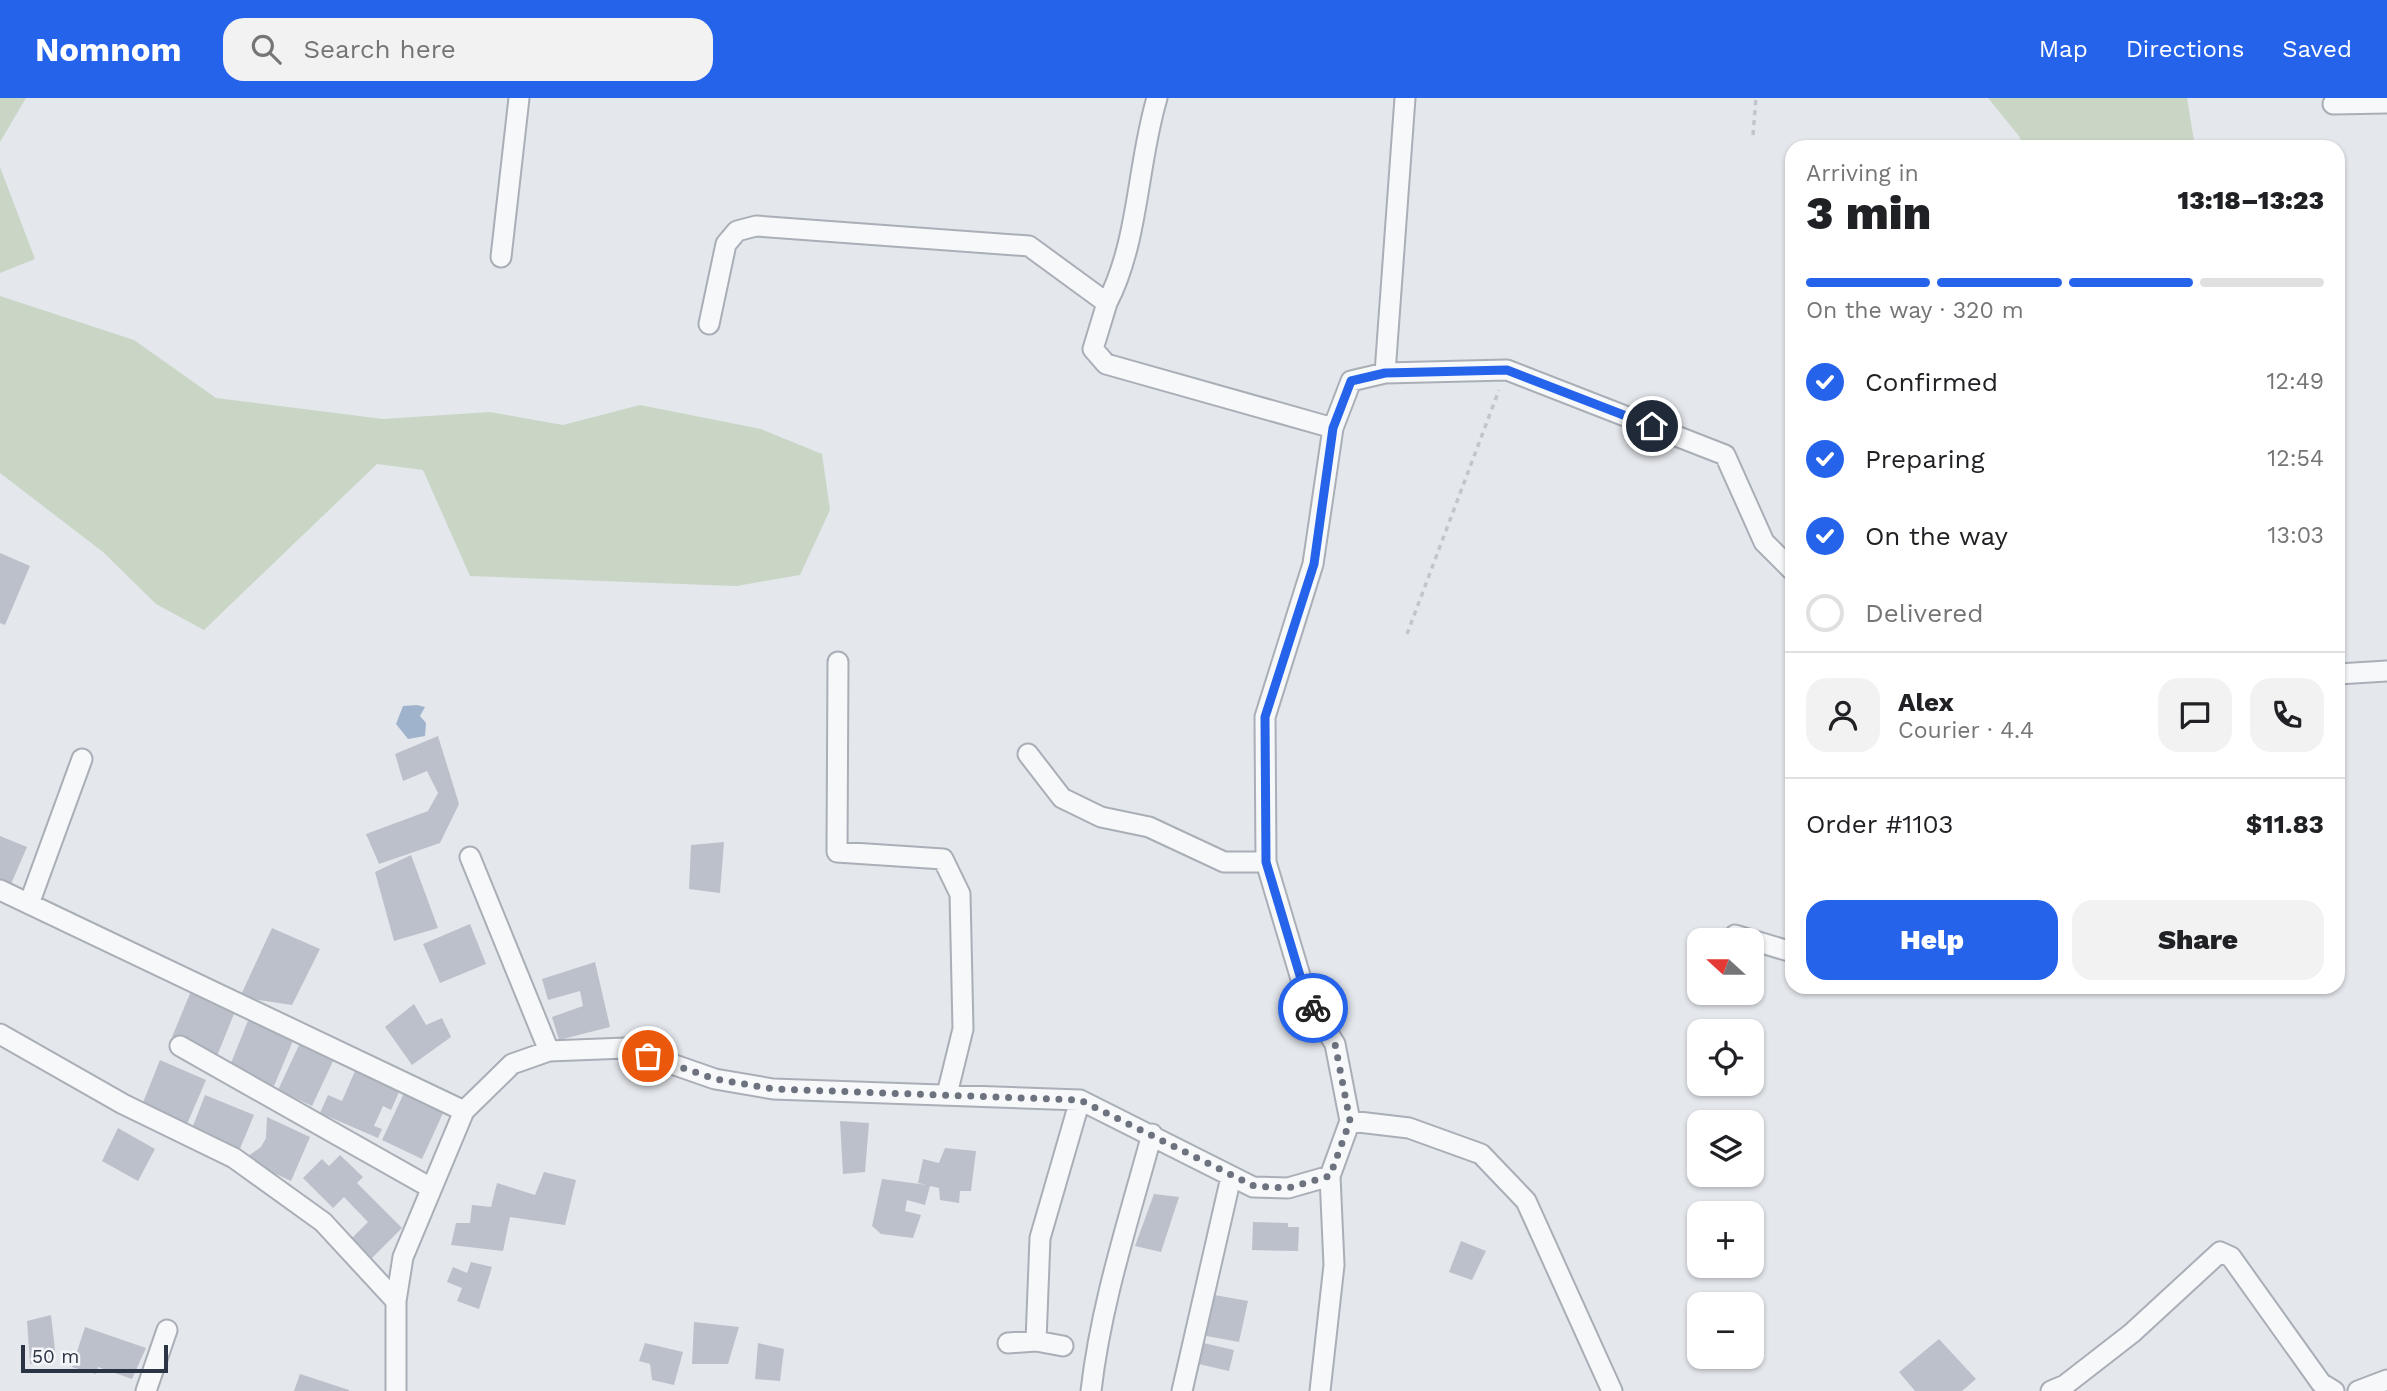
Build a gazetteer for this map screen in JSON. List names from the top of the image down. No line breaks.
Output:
{"scale_bar":"50 m","north":"left","page":{"header":"Nomnom","search":"Search here","nav":["Map","Directions","Saved"],"heading":["3 min","Arriving in","13:18–13:23"],"panel":["Alex","Courier · 4.4","Order #1103","$11.83"],"bar":"On the way · 320 m","list":[["Confirmed","12:49"],["Preparing","12:54"],["On the way","13:03"],"Delivered"],"buttons":["Help","Share"],"map_buttons":["+","−"],"scale":"50 m"}}
